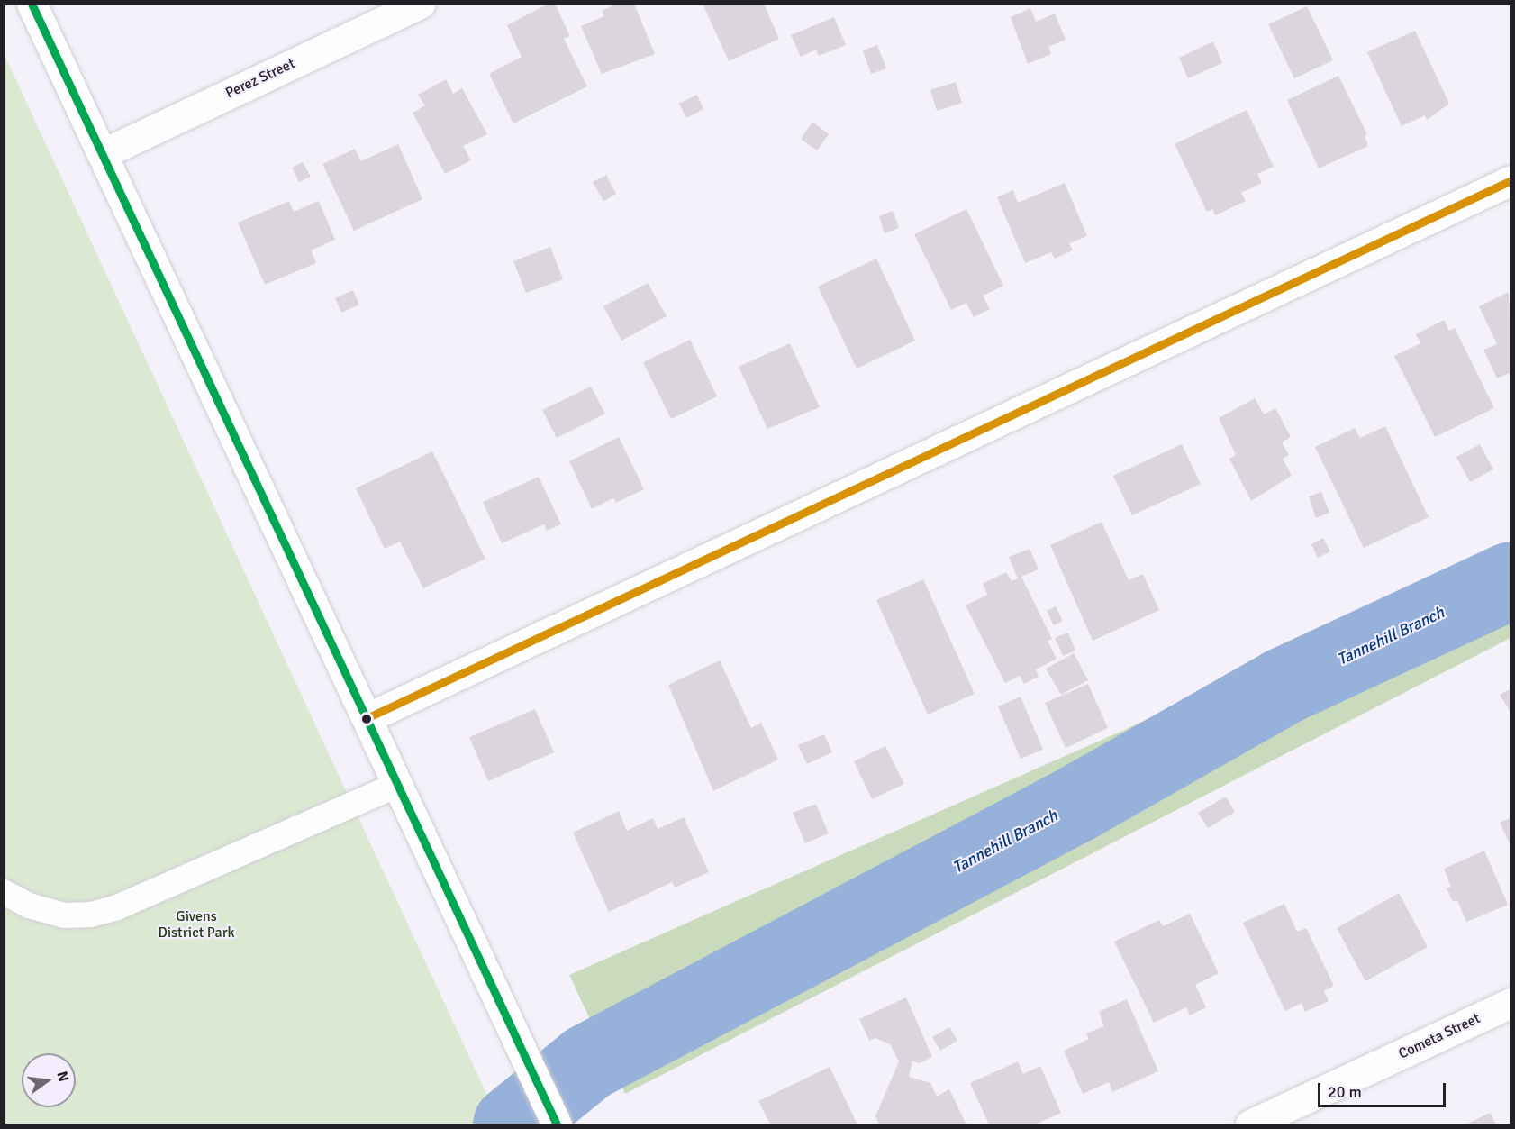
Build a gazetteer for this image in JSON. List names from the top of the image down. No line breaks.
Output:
{"streets":{"street":["Perez Street","Cometa Street"]},"water":["Tannehill Branch"],"parks":["Givens District Park"],"scale_bar":"20 m","north":"right"}
